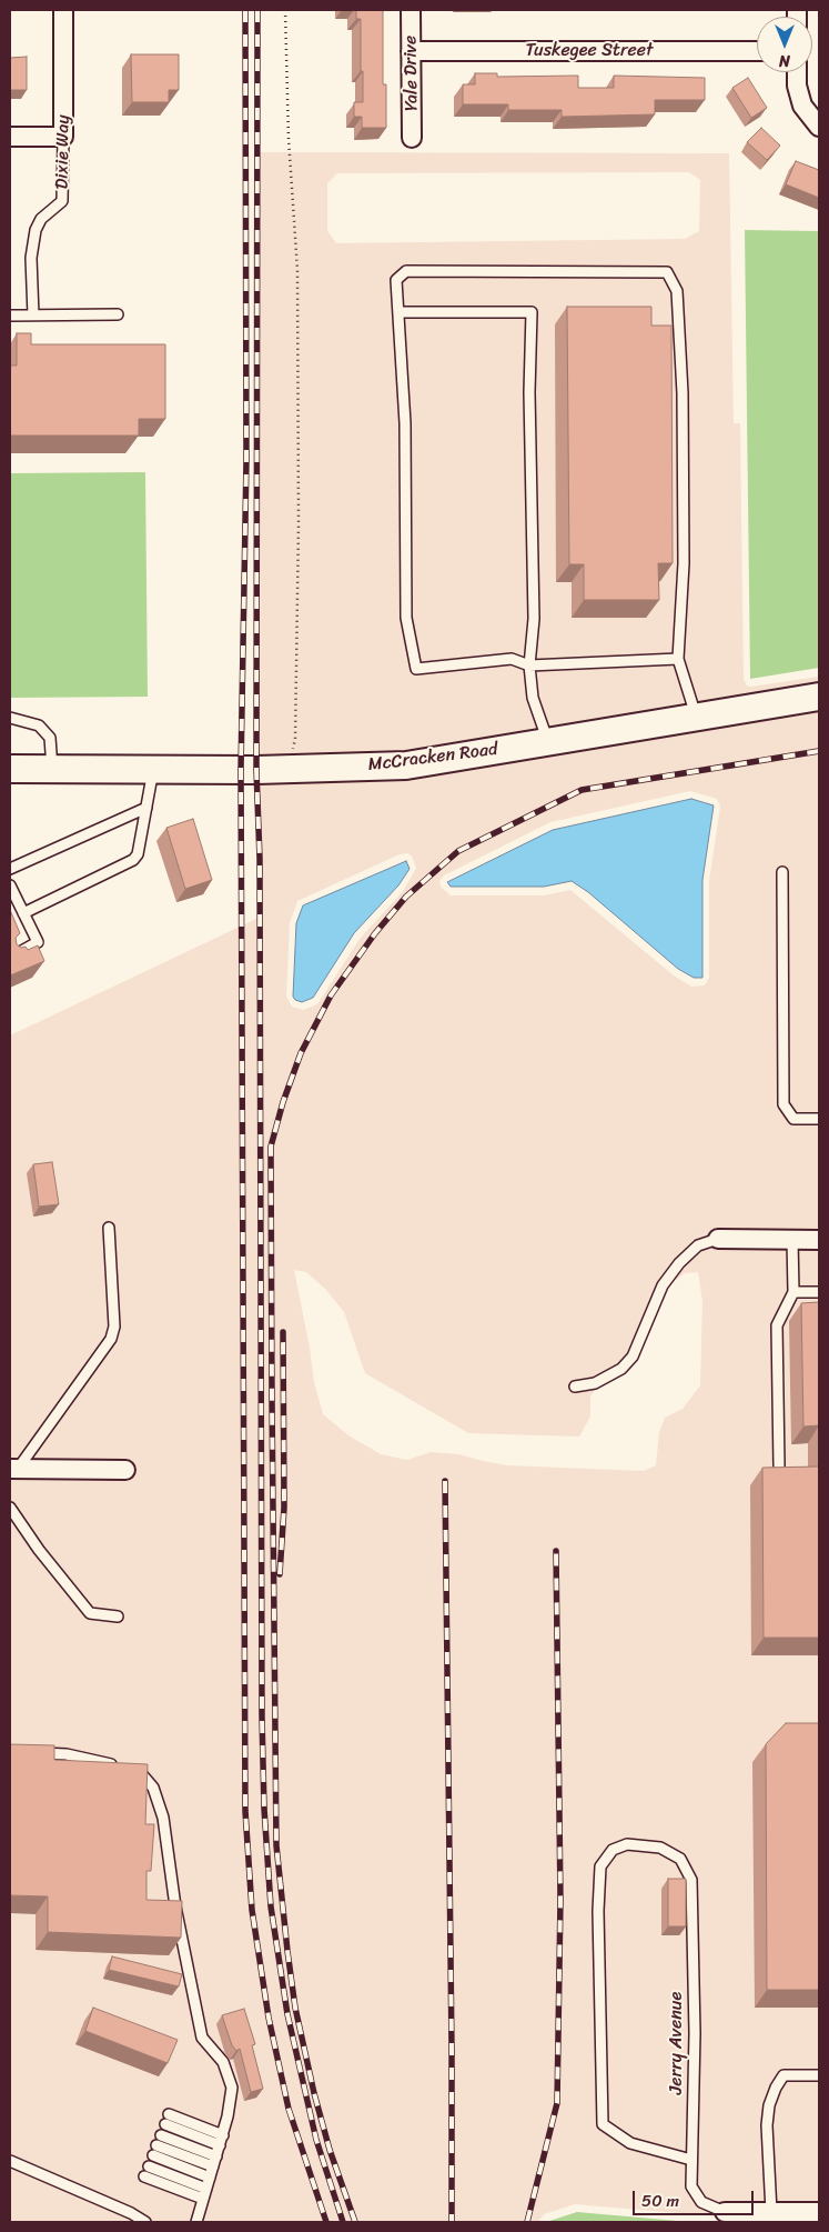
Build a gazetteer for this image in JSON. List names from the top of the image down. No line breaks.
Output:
{"streets":{"street":["Tuskegee Street","Yale Drive","Dixie Way","McCracken Road"],"lane":["Jerry Avenue"]},"crossings":[["Tuskegee Street","Yale Drive"]],"scale_bar":"50 m","north":"bottom"}
